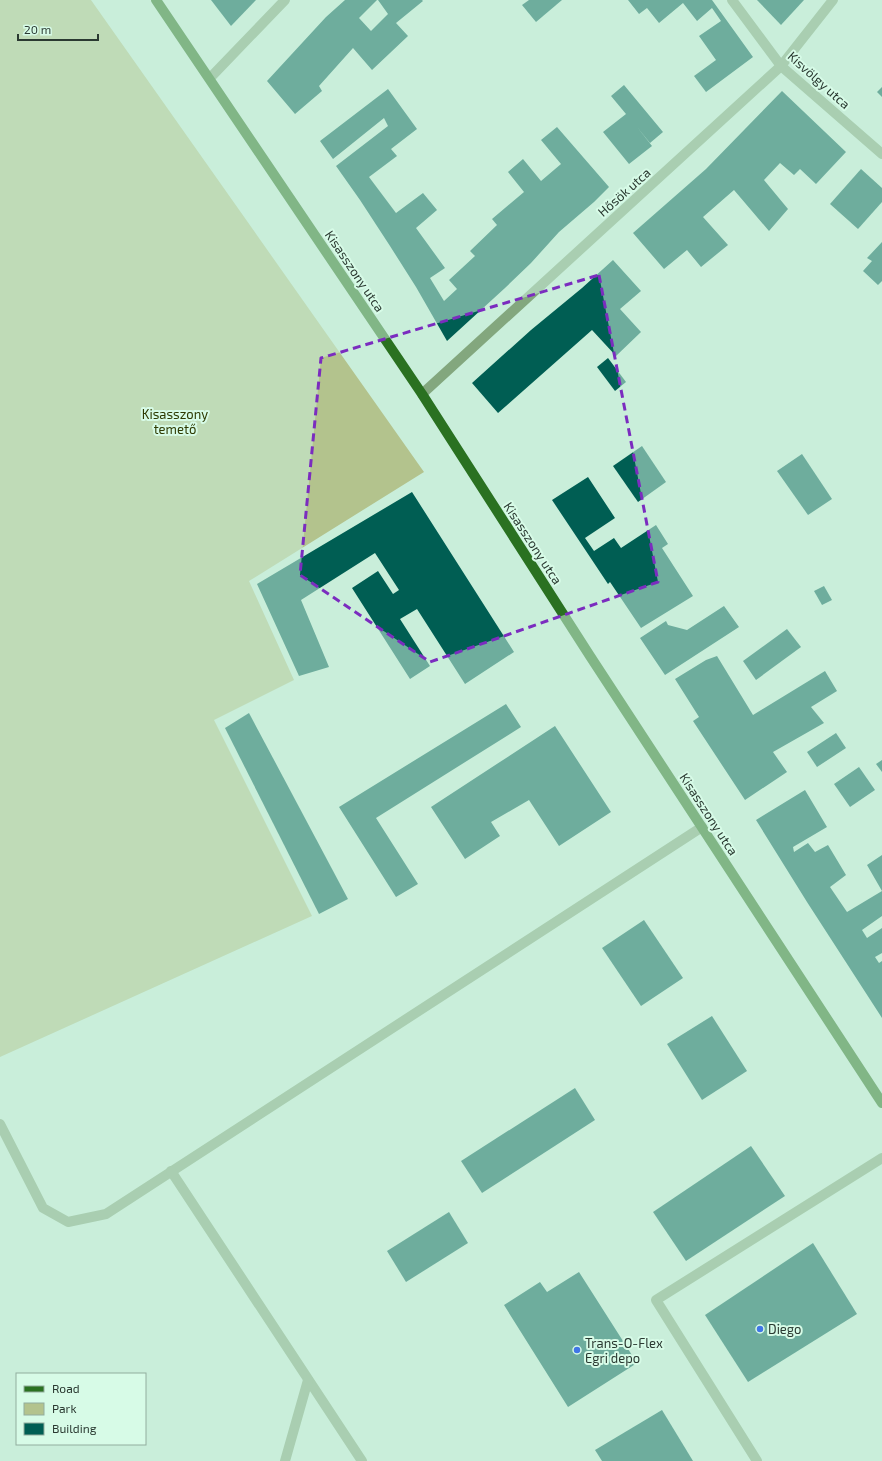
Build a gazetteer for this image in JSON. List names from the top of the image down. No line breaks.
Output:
{"streets":{"main road":["Kisasszony utca"],"street":["Kisvölgy utca","Hősök utca"]},"crossings":[["Kisvölgy utca","Hősök utca"],["Hősök utca","Kisasszony utca"]],"parks":["Kisasszony temető"],"places":["Diego","Trans-O-Flex Egri depo"],"legend":["Road","Park","Building"],"scale_bar":"20 m"}
